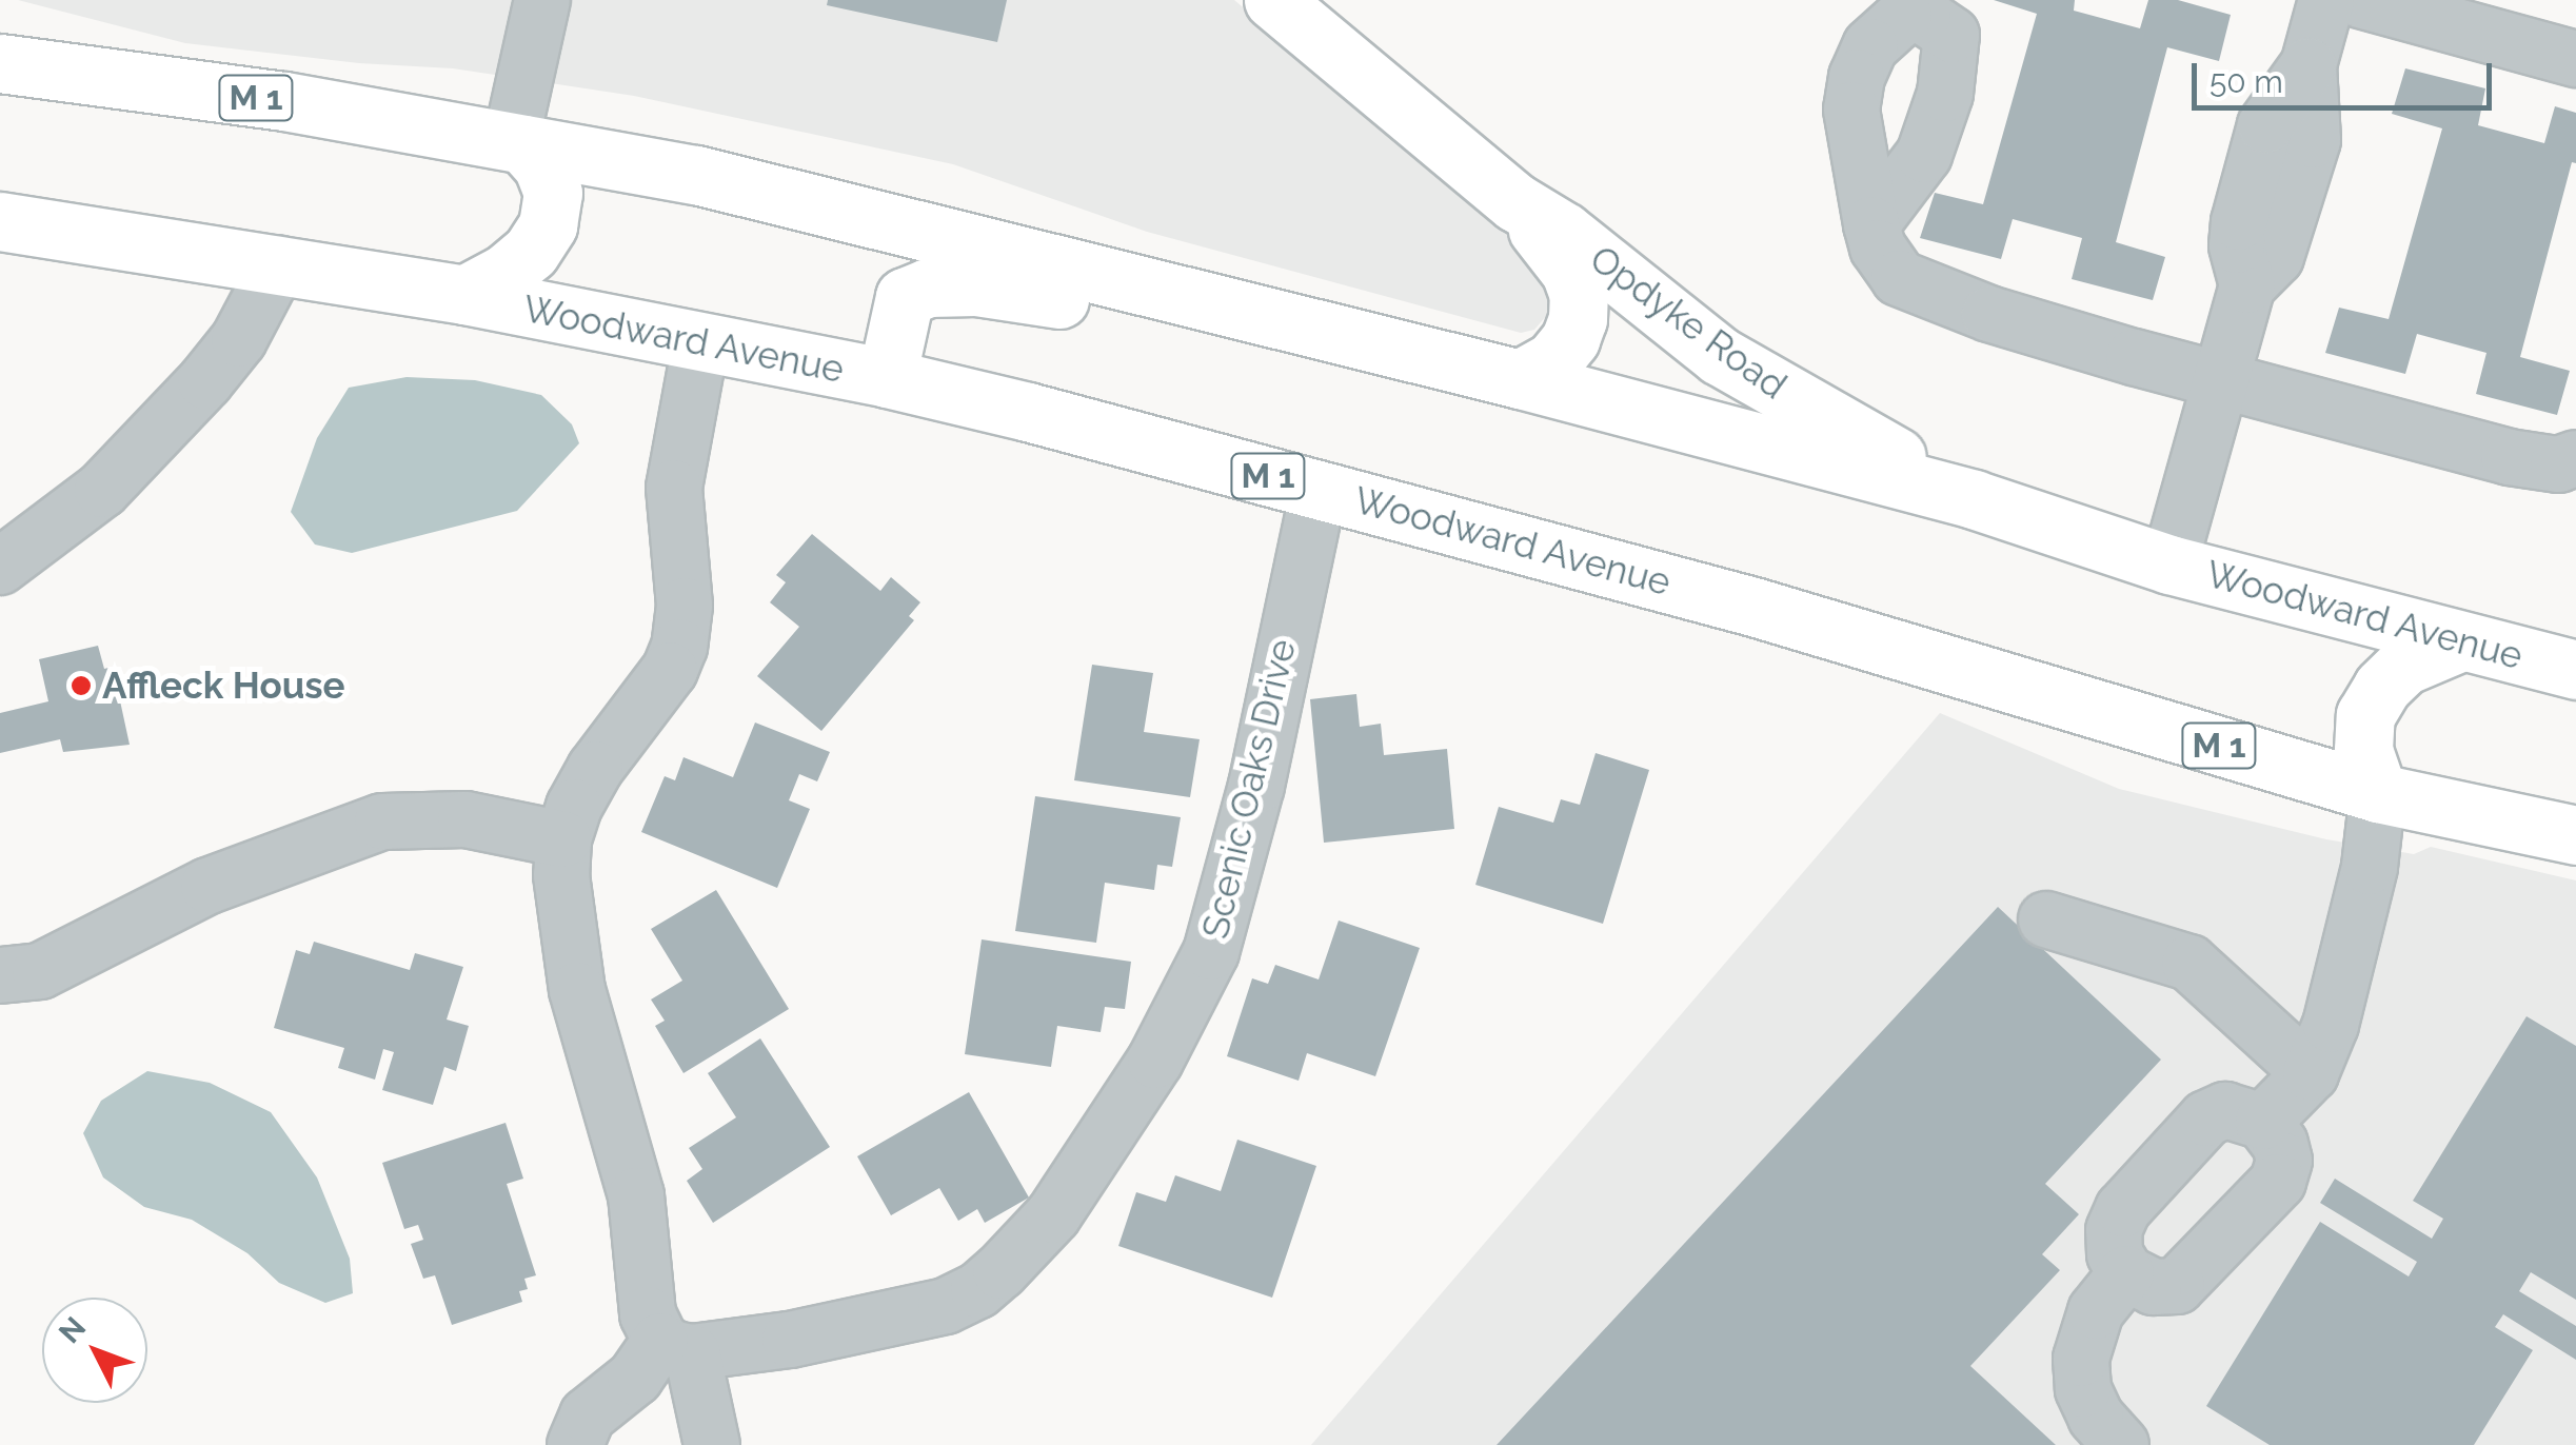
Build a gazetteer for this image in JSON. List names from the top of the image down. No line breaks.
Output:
{"streets":{"main road":["M 1","Opdyke Road","Woodward Avenue"],"street":["Scenic Oaks Drive"]},"crossings":[["Opdyke Road","Woodward Avenue"],["Woodward Avenue","Scenic Oaks Drive"]],"places":["Affleck House"],"scale_bar":"50 m","north":"top left"}
